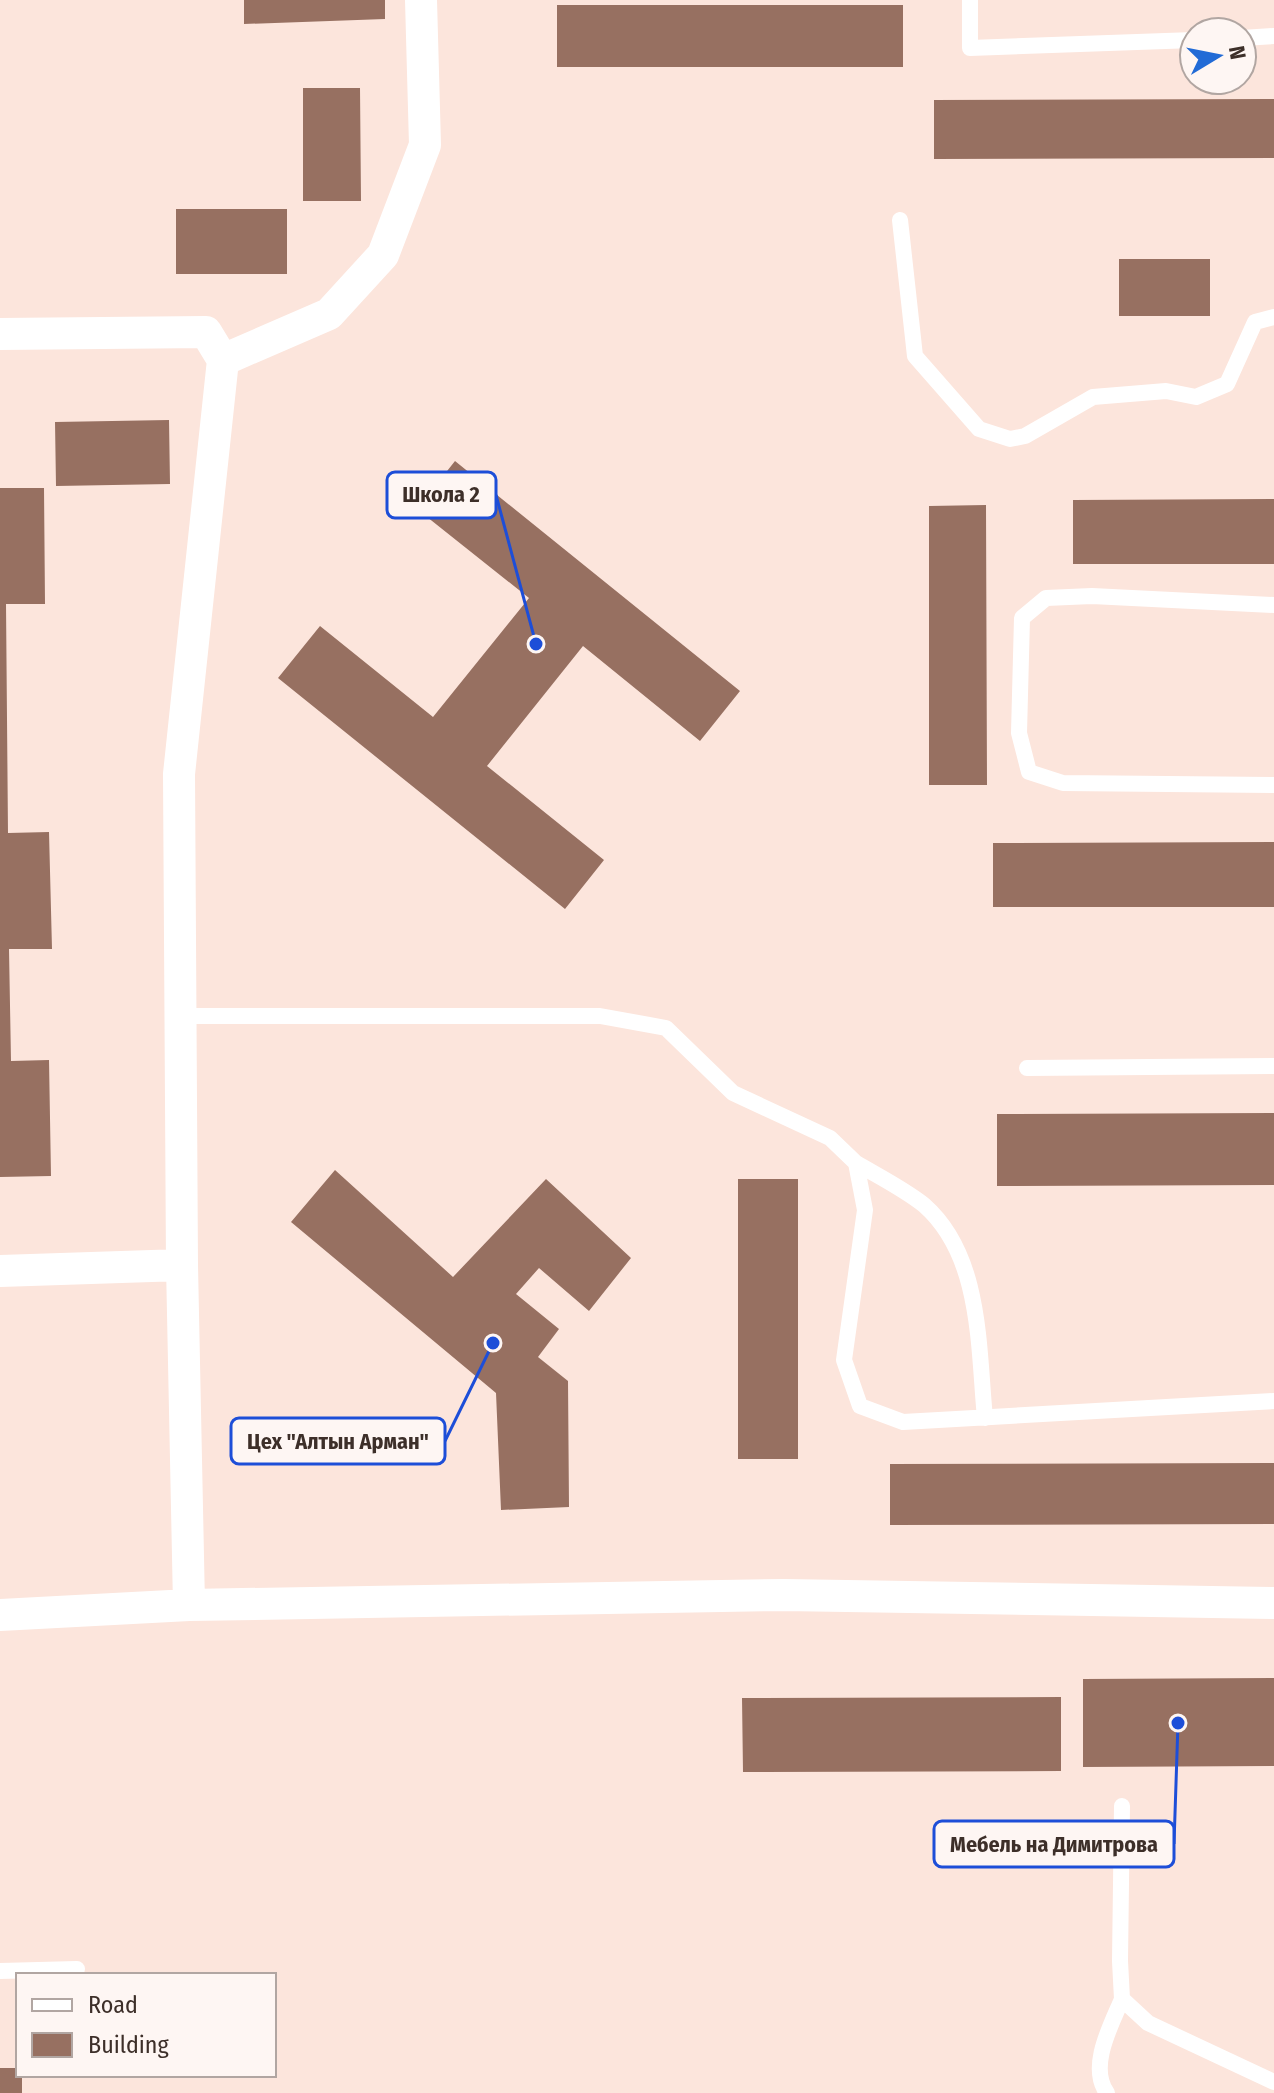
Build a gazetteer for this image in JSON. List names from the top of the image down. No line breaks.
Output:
{"places":["Школа 2","Цех \"Алтын Арман\"","Мебель на Димитрова"],"legend":["Road","Building"],"north":"right"}
